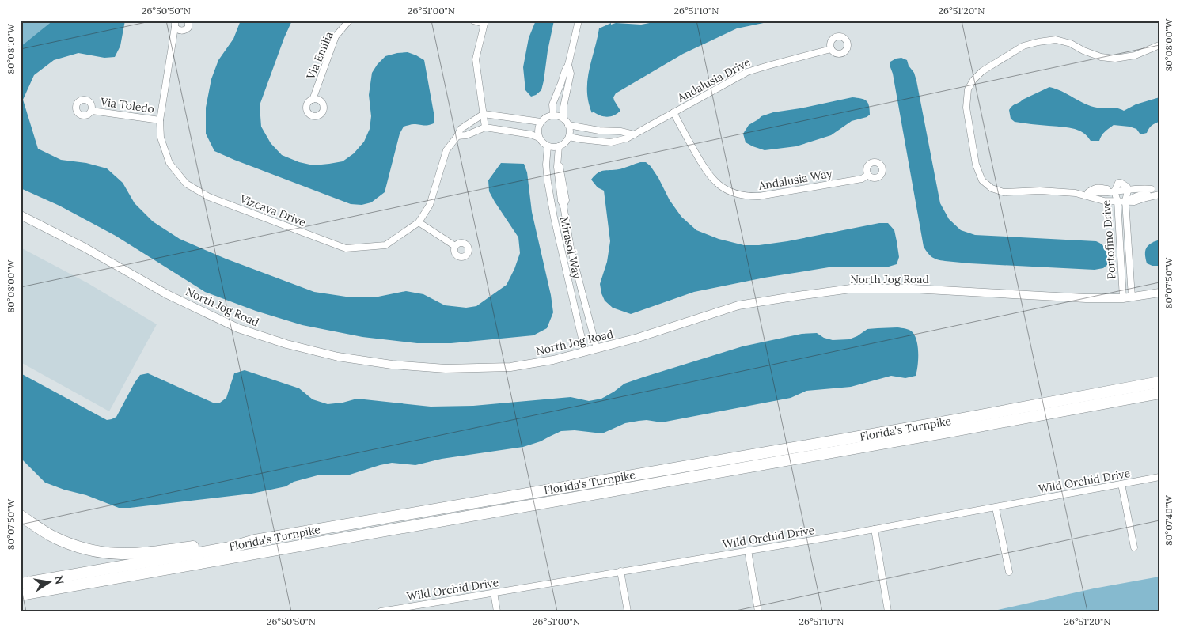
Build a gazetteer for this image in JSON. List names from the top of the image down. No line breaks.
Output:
{"streets":{"highway":["Florida's Turnpike"],"street":["Via Emilia","Andalusia Drive","Via Toledo","Andalusia Way","Vizcaya Drive","Portofino Drive","Mirasol Way","North Jog Road","Wild Orchid Drive"]},"crossings":[["Andalusia Drive","Andalusia Way"],["Andalusia Drive","Mirasol Way"],["Via Toledo","Vizcaya Drive"],["Portofino Drive","North Jog Road"],["Mirasol Way","North Jog Road"]],"north":"right","coordinates":["26°50'50\"N","26°51'00\"N","26°51'10\"N","26°51'20\"N","80°08'00\"W","80°08'10\"W","80°07'50\"W","80°07'40\"W"]}
